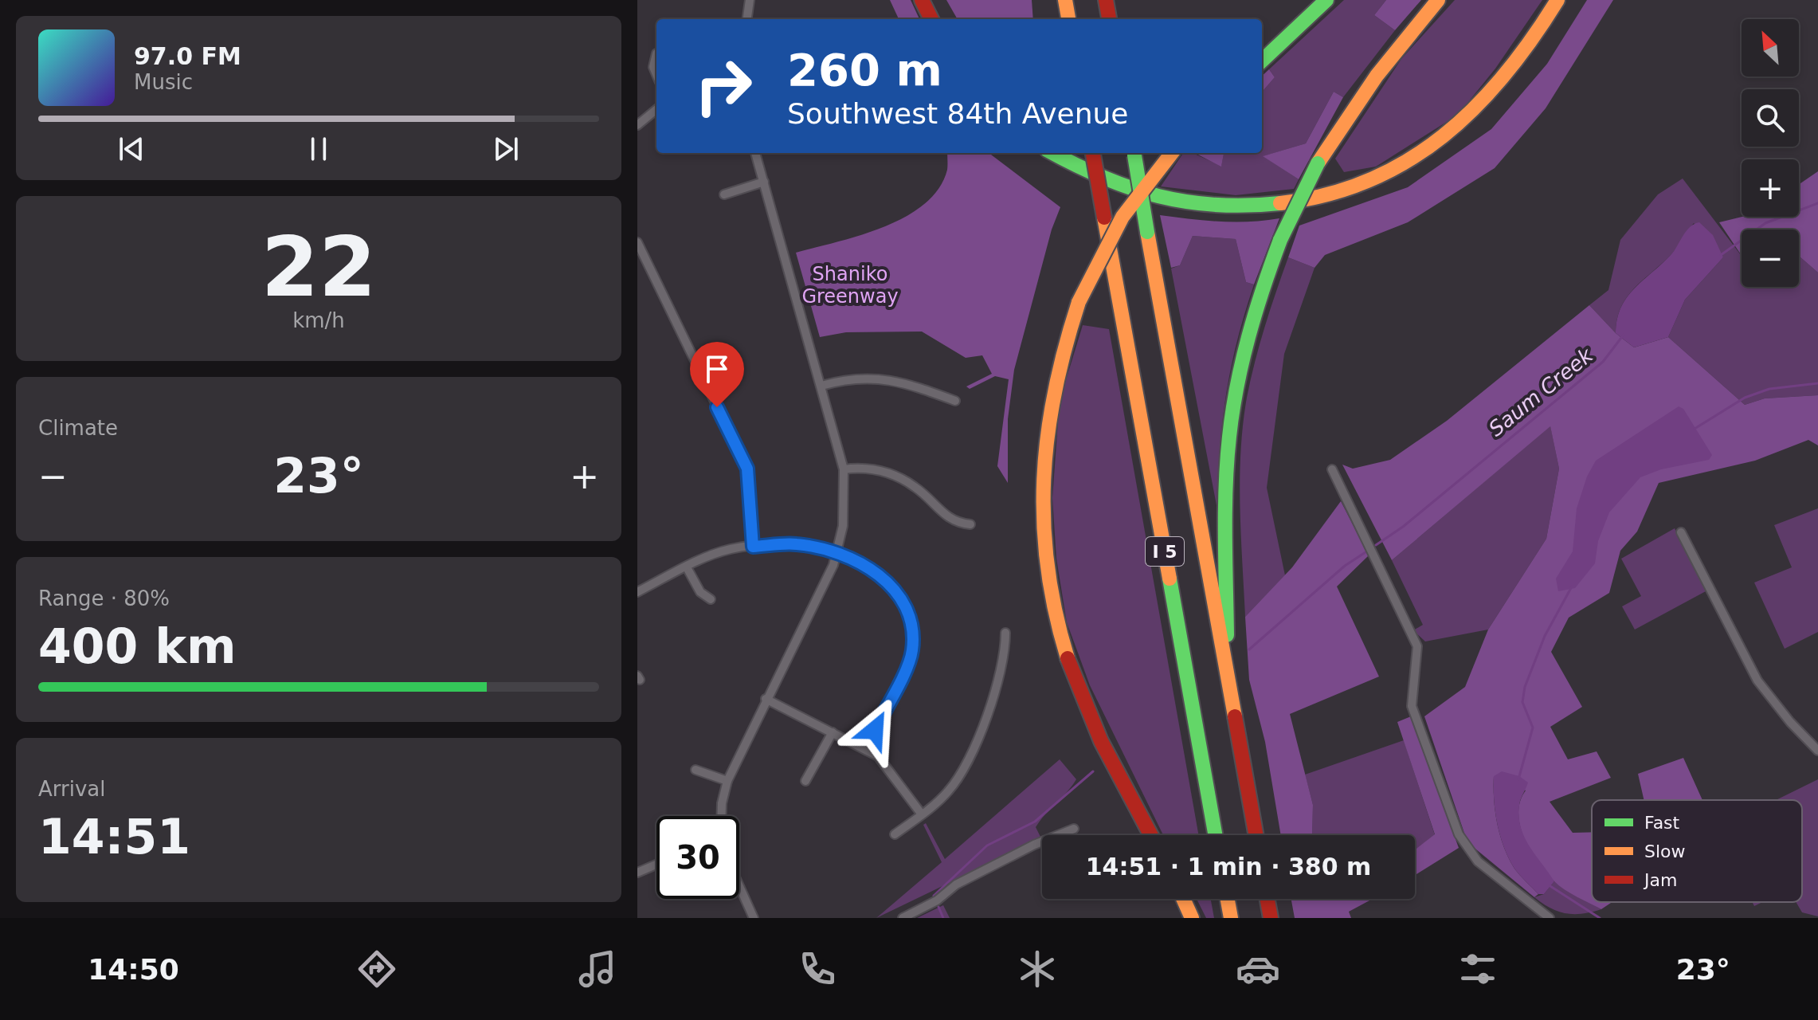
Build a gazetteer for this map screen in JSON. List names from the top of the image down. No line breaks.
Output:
{"streets":{"highway":["I 5"]},"water":["Saum Creek"],"parks":["Shaniko Greenway"],"legend":["Fast","Slow","Jam"],"north":"top left","page":{"map_buttons":["+","−"],"turn":["260 m","Southwest 84th Avenue"],"song":["97.0 FM","Music"],"tile":[["22","km/h"],"Climate",["Range · 80%","400 km"],["Arrival","14:51"]],"heat":["−","23°","+"],"limit":"30","trip":"14:51 · 1 min · 380 m","tabs":["14:50","23°"]}}
